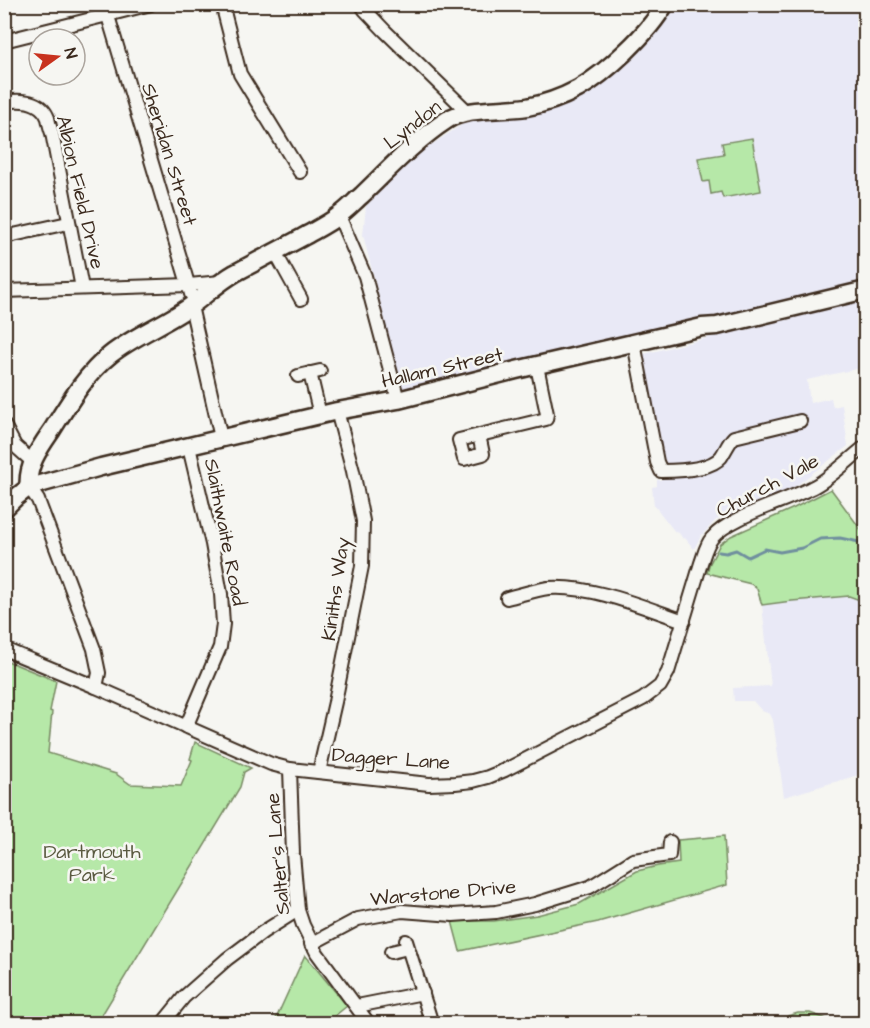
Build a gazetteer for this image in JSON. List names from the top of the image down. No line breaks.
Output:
{"streets":{"street":["Lyndon","Sheridan Street","Albion Field Drive","Hallam Street","Church Vale","Slaithwaite Road","Kiniths Way","Dagger Lane","Salter's Lane","Warstone Drive"]},"crossings":[["Lyndon","Sheridan Street"],["Lyndon","Hallam Street"],["Sheridan Street","Hallam Street"],["Hallam Street","Slaithwaite Road"],["Hallam Street","Kiniths Way"],["Church Vale","Dagger Lane"],["Slaithwaite Road","Dagger Lane"],["Kiniths Way","Dagger Lane"],["Dagger Lane","Salter's Lane"],["Salter's Lane","Warstone Drive"]],"parks":["Dartmouth Park"],"north":"right"}
